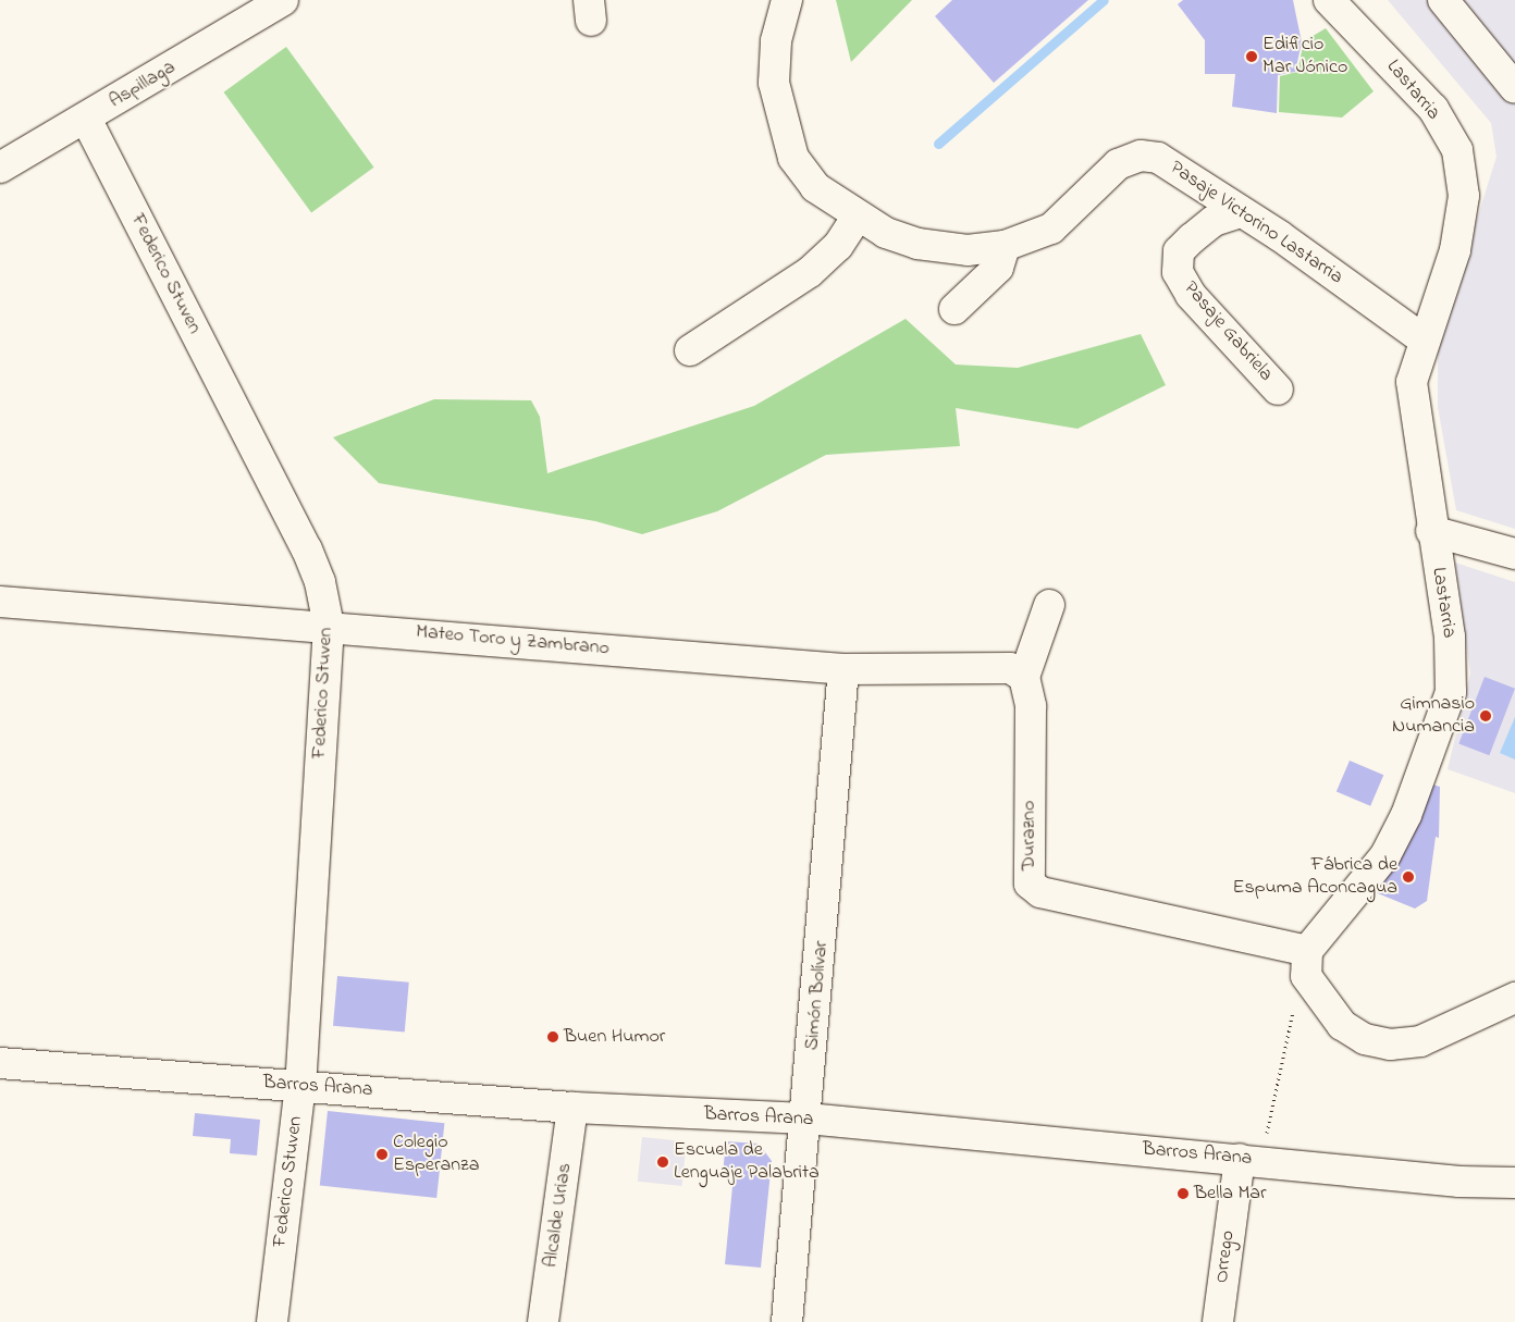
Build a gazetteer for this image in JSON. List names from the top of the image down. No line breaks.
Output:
{"streets":{"street":["Aspillaga","Lastarria","Pasaje Victorino Lastarria","Federico Stuven","Pasaje Gabriela","Mateo Toro y Zambrano","Durazno","Simón Bolívar","Barros Arana","Alcalde Urias","Orrego"]},"crossings":[["Aspillaga","Federico Stuven"],["Lastarria","Pasaje Victorino Lastarria"],["Lastarria","Durazno"],["Pasaje Victorino Lastarria","Pasaje Gabriela"],["Federico Stuven","Mateo Toro y Zambrano"],["Federico Stuven","Barros Arana"],["Mateo Toro y Zambrano","Durazno"],["Mateo Toro y Zambrano","Simón Bolívar"],["Simón Bolívar","Barros Arana"],["Barros Arana","Alcalde Urias"],["Barros Arana","Orrego"]],"places":["Edificio Mar Jónico","Gimnasio Numancia","Fábrica de Espuma Aconcagua","Buen Humor","Colegio Esperanza","Escuela de Lenguaje Palabrita","Bella Mar"]}
